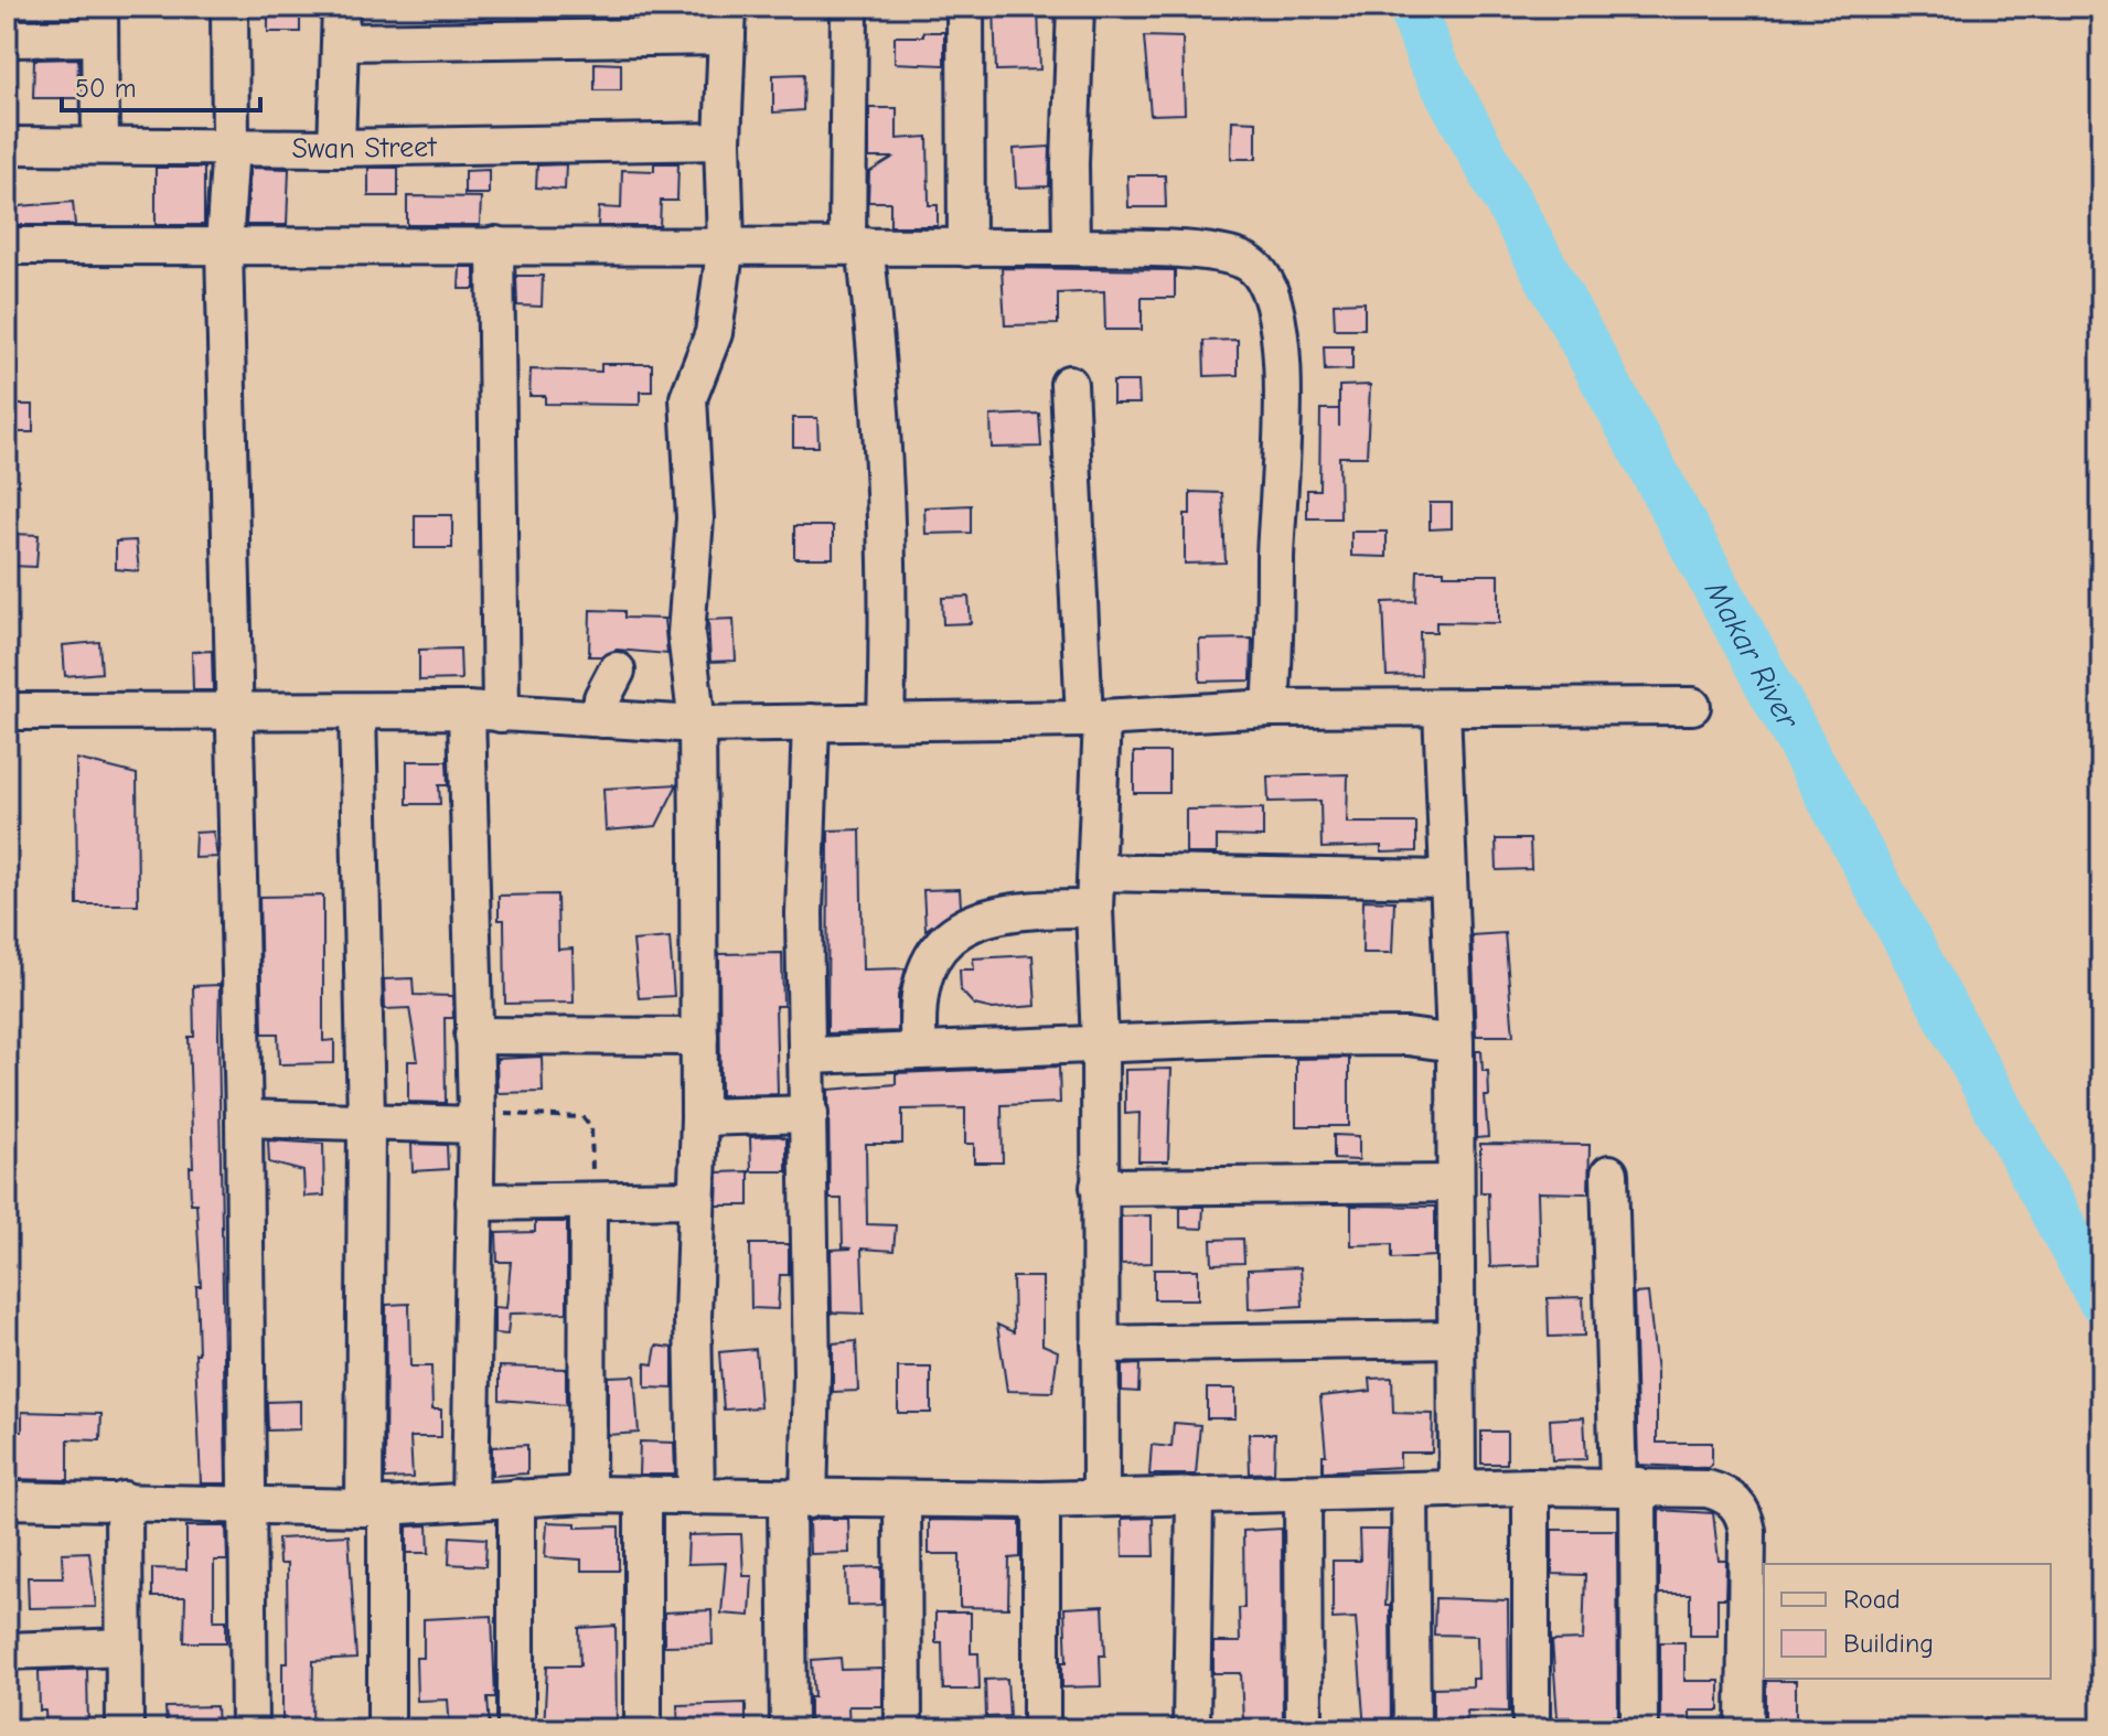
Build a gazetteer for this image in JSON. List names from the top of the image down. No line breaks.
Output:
{"streets":{"street":["Swan Street"]},"water":["Makar River"],"legend":["Road","Building"],"scale_bar":"50 m"}
